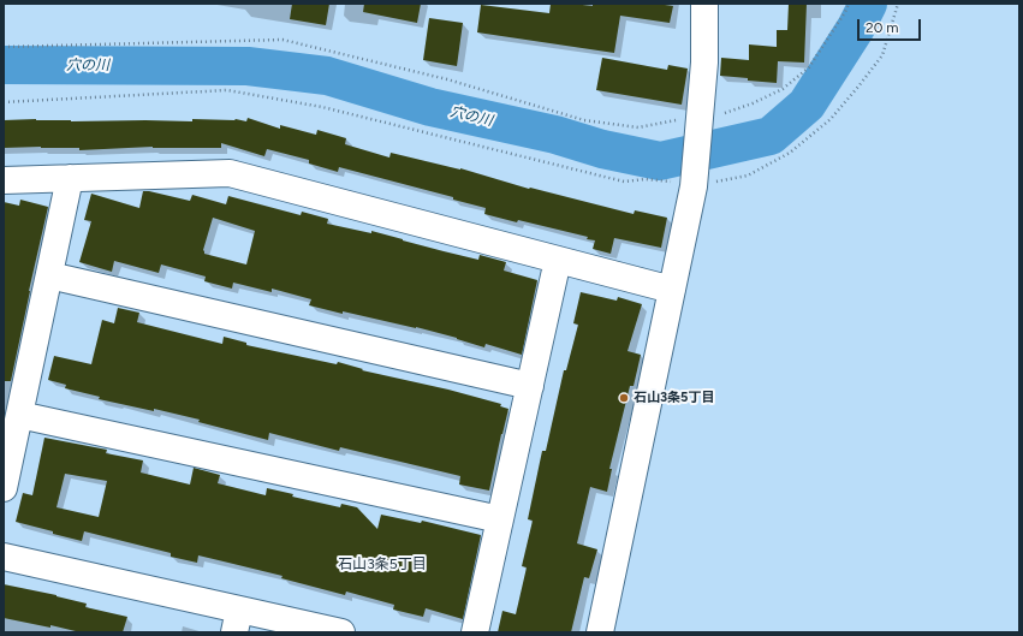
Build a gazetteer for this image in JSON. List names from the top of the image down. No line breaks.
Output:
{"districts":["石山3条5丁目"],"water":["穴の川"],"places":["石山3条5丁目"],"scale_bar":"20 m"}
